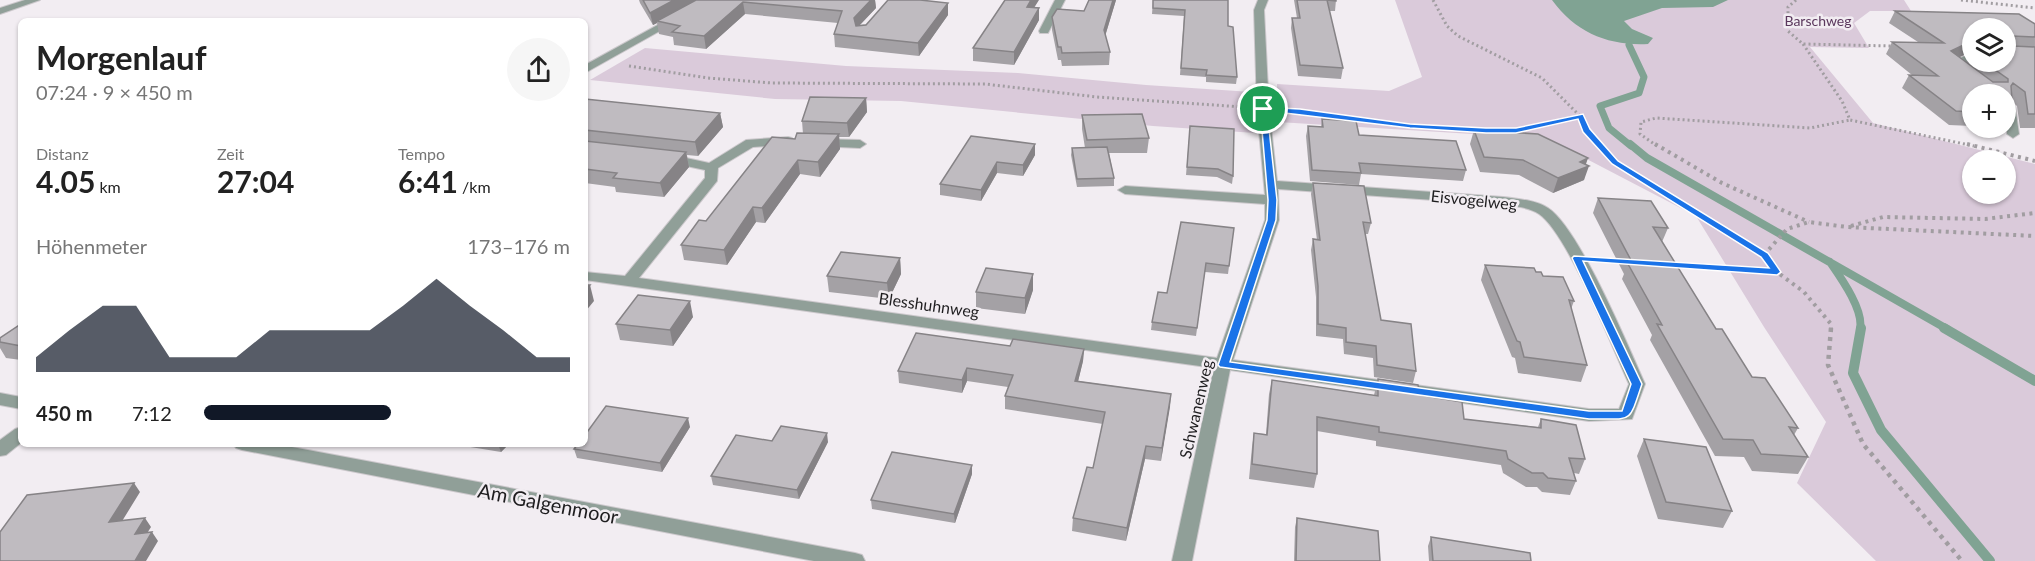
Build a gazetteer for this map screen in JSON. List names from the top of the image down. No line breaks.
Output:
{"streets":{"street":["Eisvogelweg","Blesshuhnweg","Schwanenweg","Am Galgenmoor"]},"crossings":[["Eisvogelweg","Blesshuhnweg"],["Eisvogelweg","Schwanenweg"],["Blesshuhnweg","Schwanenweg"]],"parks":["Barschweg"],"page":{"map_buttons":["+","−"],"heading":["Morgenlauf","07:24 · 9 × 450 m"],"stats":[["Distanz","4.05 km"],["Zeit","27:04"],["Tempo","6:41 /km"]],"chart":["Höhenmeter","173–176 m"],"list":[{"name":"450 m","note":"7:12"}]}}
